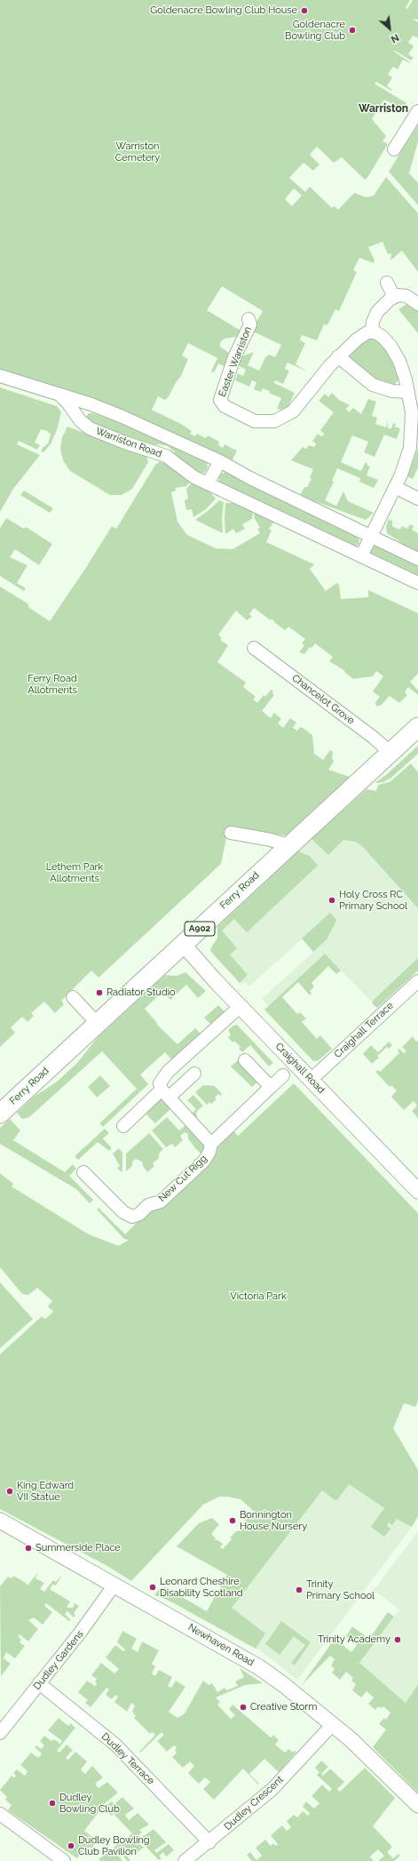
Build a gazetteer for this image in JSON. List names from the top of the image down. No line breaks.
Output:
{"streets":{"main road":["Ferry Road","A902"],"street":["Easter Warriston","Warriston Road","Chancelot Grove","Craighall Terrace","Craighall Road","New Cut Rigg","Newhaven Road","Dudley Gardens","Dudley Terrace","Dudley Crescent"]},"crossings":[["Chancelot Grove","Ferry Road"],["Ferry Road","Craighall Road"],["Craighall Terrace","Craighall Road"],["Newhaven Road","Dudley Gardens"],["Newhaven Road","Dudley Crescent"],["Dudley Gardens","Dudley Terrace"],["Dudley Terrace","Dudley Crescent"]],"districts":["Warriston"],"parks":["Warriston Cemetery","Ferry Road Allotments","Lethem Park Allotments","Victoria Park"],"places":["Goldenacre Bowling Club House","Goldenacre Bowling Club","Holy Cross RC Primary School","Radiator Studio","King Edward VII Statue","Bonnington House Nursery","Summerside Place","Leonard Cheshire Disability Scotland","Trinity Primary School","Trinity Academy","Creative Storm","Dudley Bowling Club","Dudley Bowling Club Pavilion"],"north":"bottom right"}
